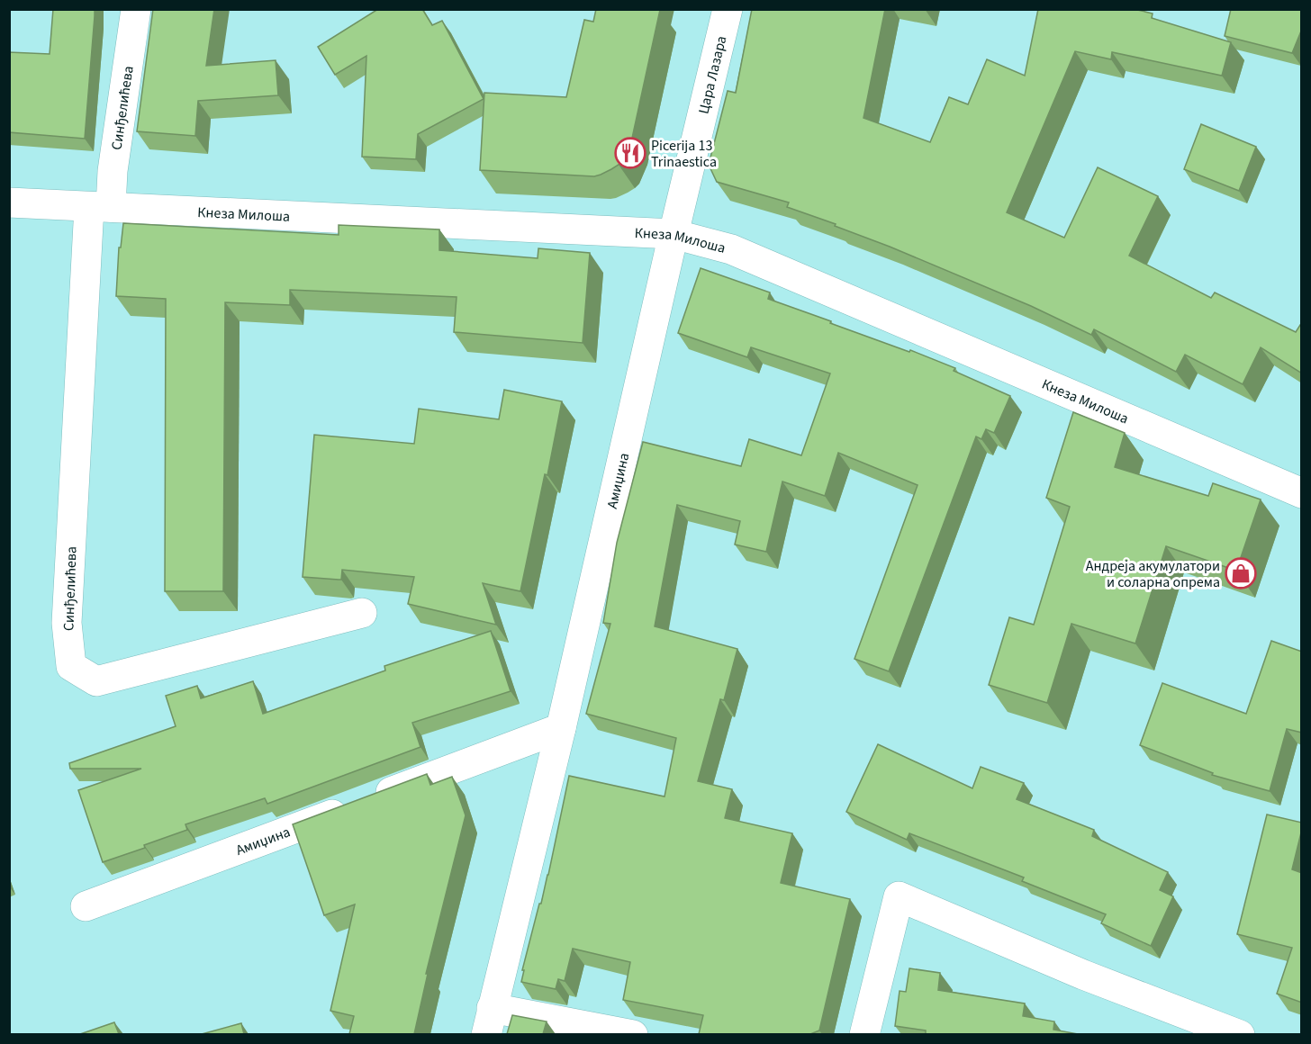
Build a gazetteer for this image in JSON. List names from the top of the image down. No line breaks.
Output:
{"streets":{"street":["Цара Лазара","Синђелићева","Кнеза Милоша","Амиџина"]},"crossings":[["Цара Лазара","Кнеза Милоша"],["Цара Лазара","Амиџина"],["Синђелићева","Кнеза Милоша"],["Кнеза Милоша","Амиџина"]],"places":{"restaurant":["Picerija 13 Trinaestica"],"shop":["Андреја акумулатори и соларна опрема"]}}
